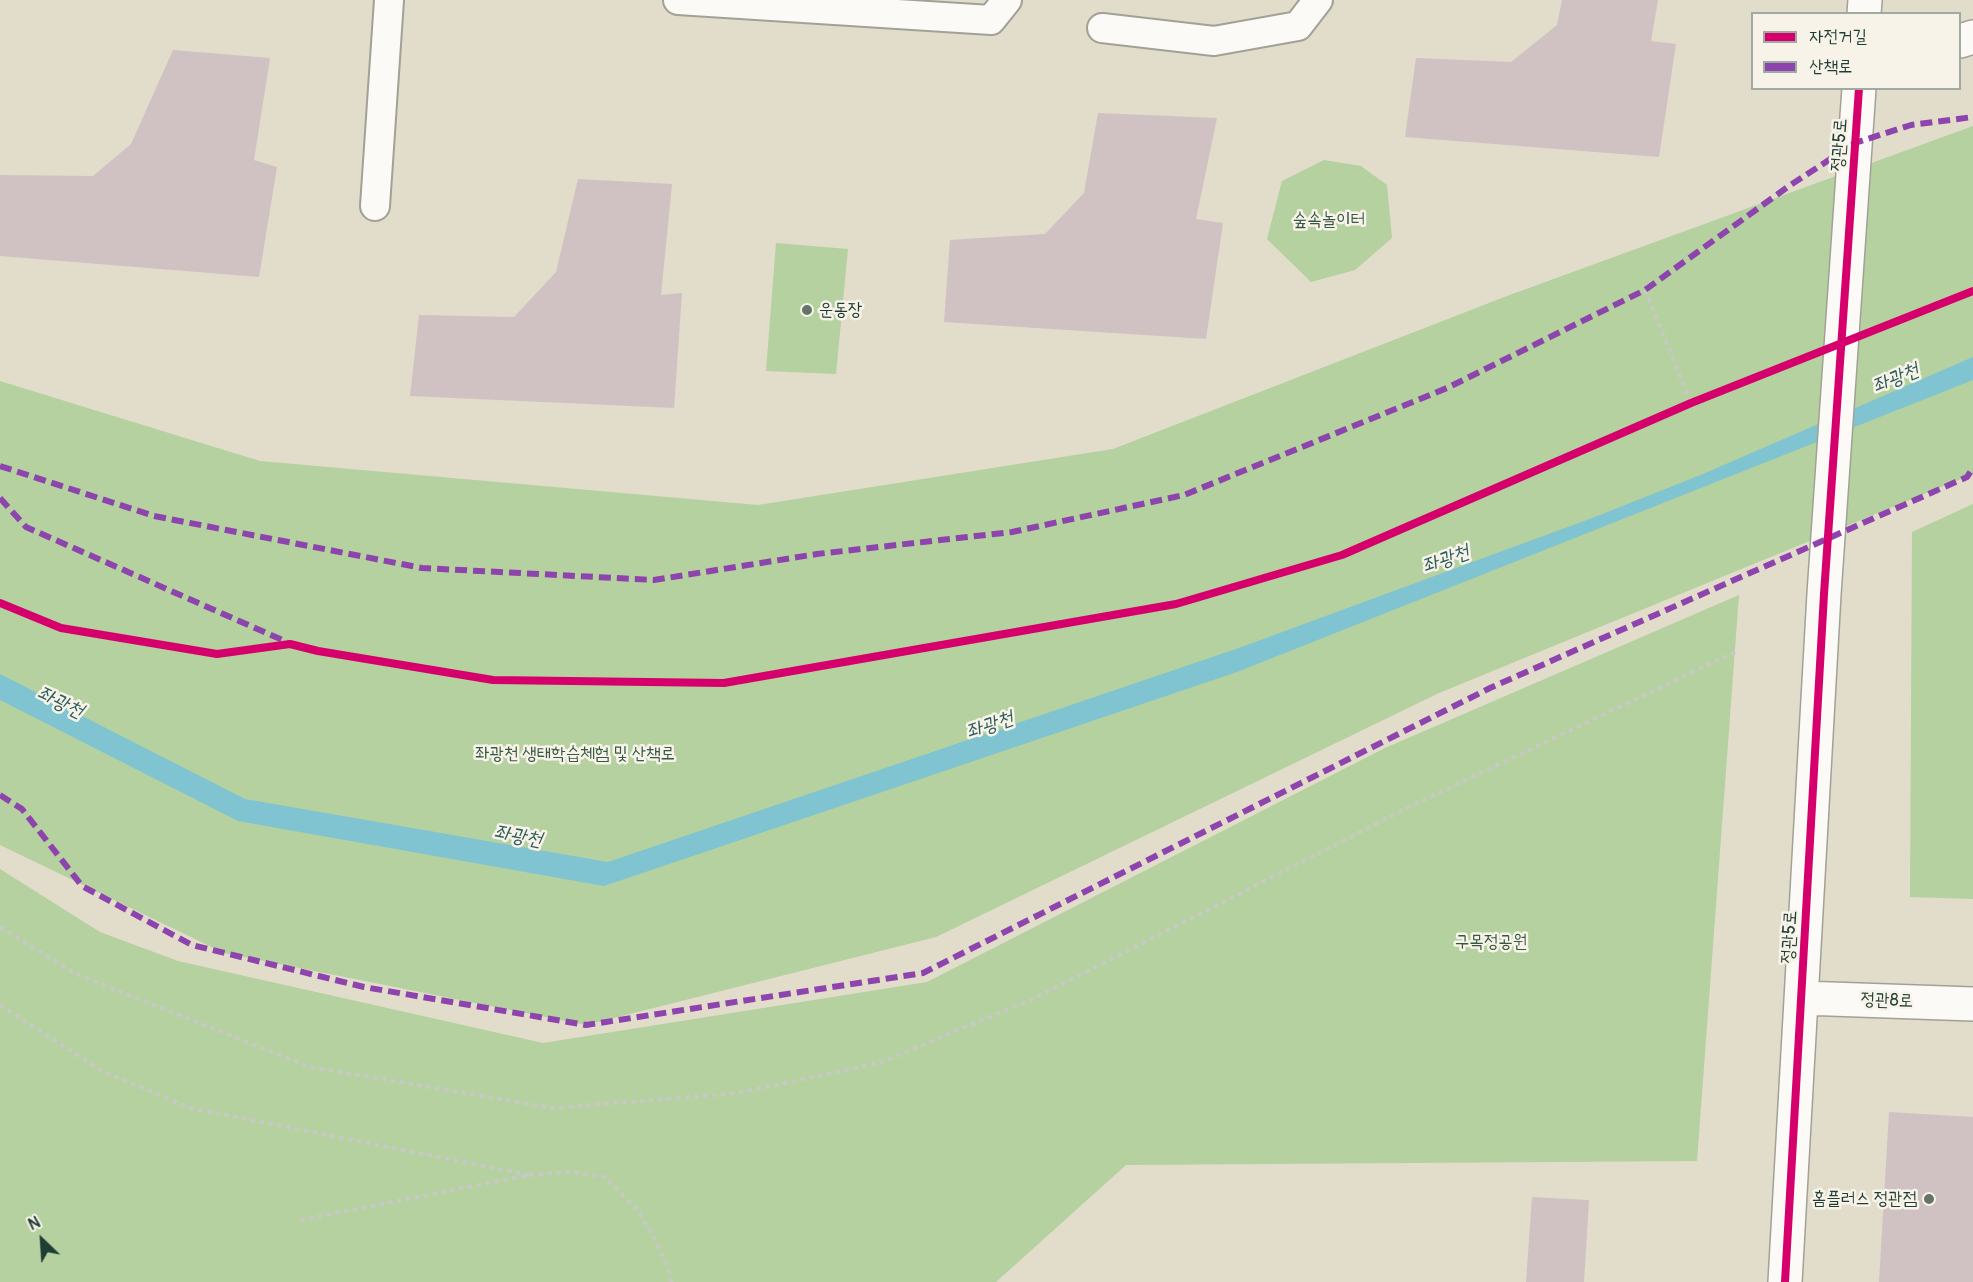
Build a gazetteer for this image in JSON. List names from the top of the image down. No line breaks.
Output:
{"streets":{"street":["정관5로","정관8로"]},"crossings":[["정관5로","정관8로"]],"water":["좌광천"],"parks":["숲속놀이터","좌광천 생태학습체험 및 산책로","구목정공원"],"places":["운동장","홈플러스 정관점"],"legend":["자전거길","산책로"],"north":"top left"}
